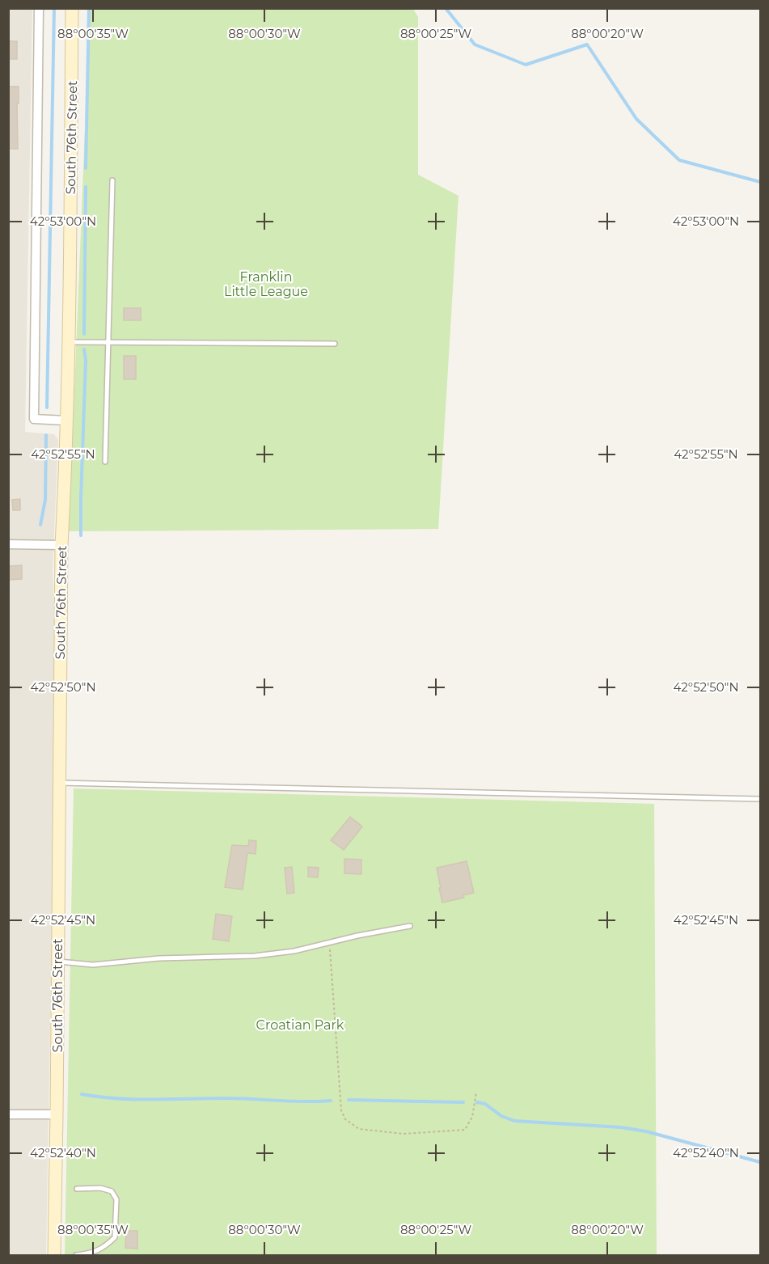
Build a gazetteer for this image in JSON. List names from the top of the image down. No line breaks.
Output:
{"streets":{"main road":["South 76th Street"]},"parks":["Franklin Little League","Croatian Park"],"coordinates":["88°00'35\"W","88°00'30\"W","88°00'25\"W","88°00'20\"W","42°53'00\"N","42°52'55\"N","42°52'50\"N","42°52'45\"N","42°52'40\"N"]}
